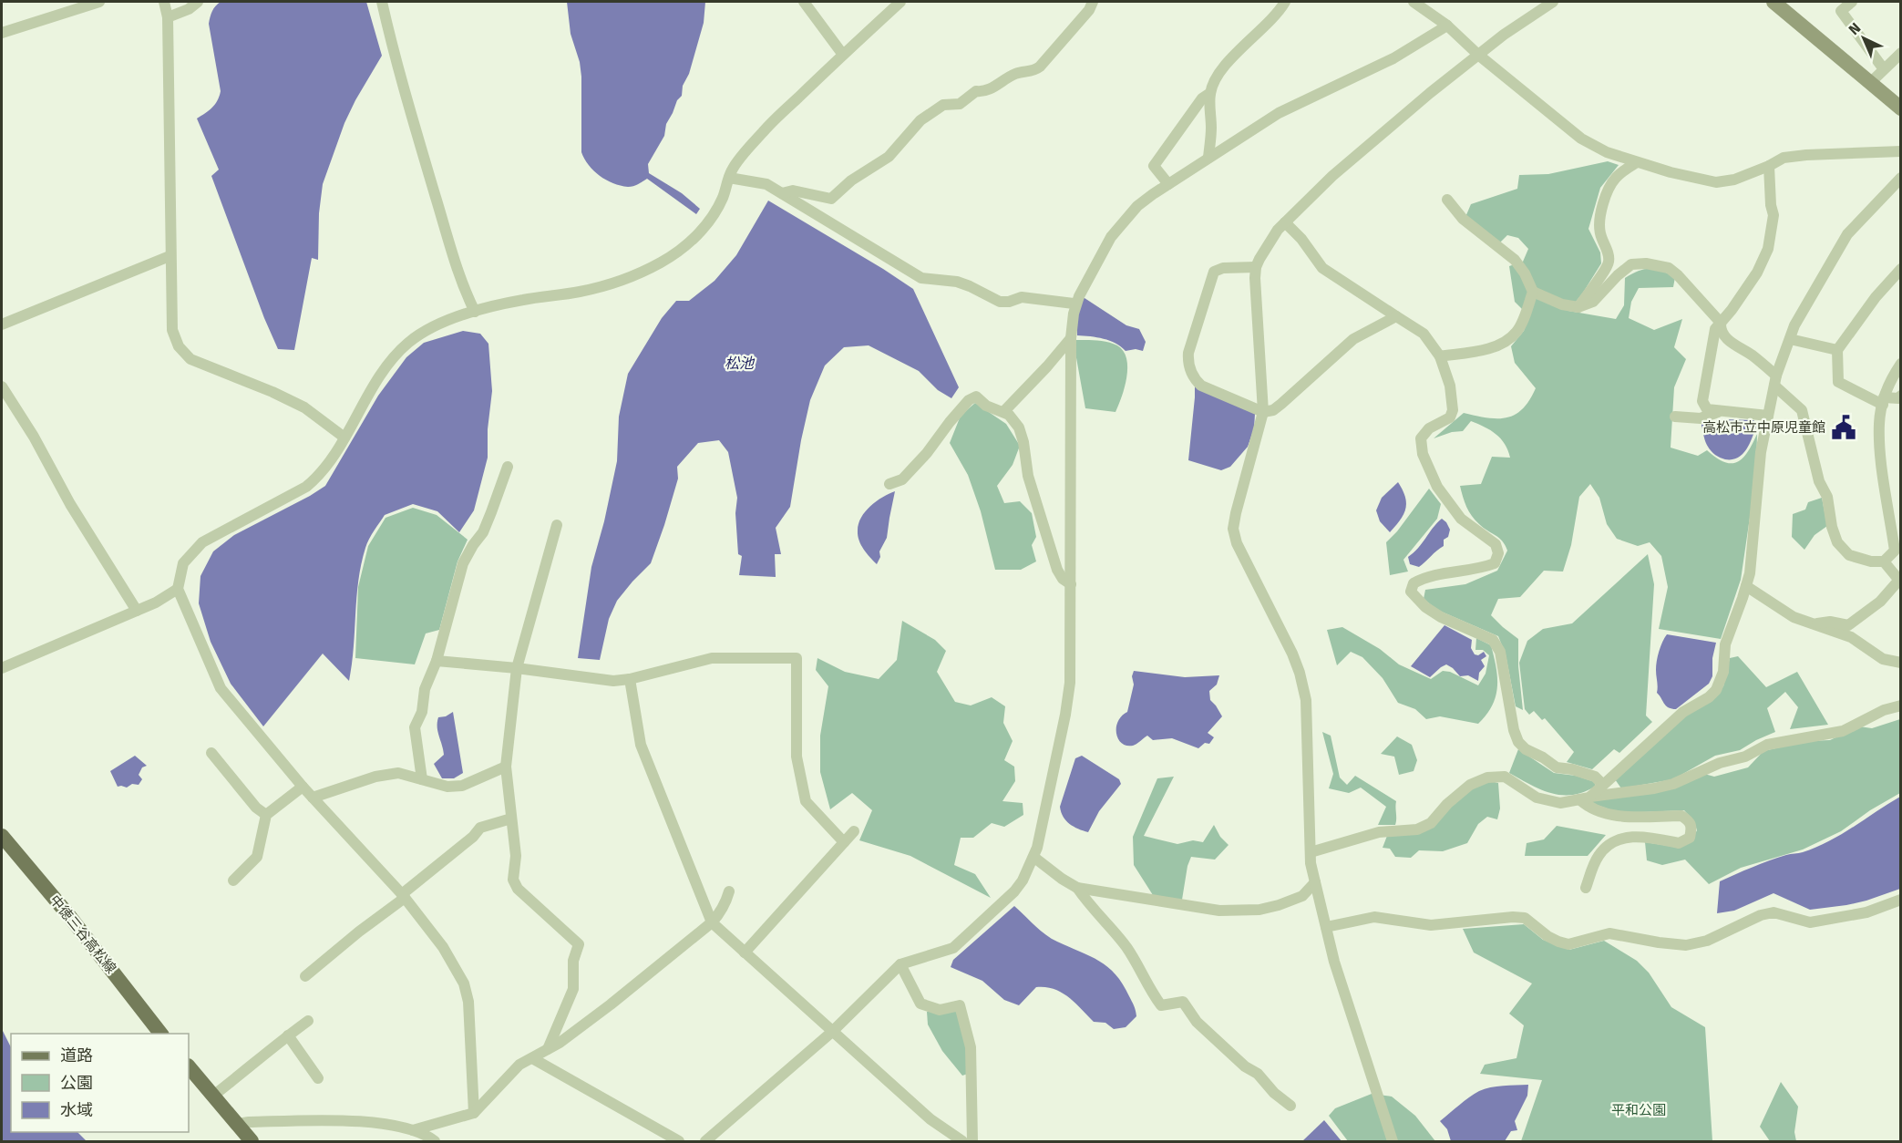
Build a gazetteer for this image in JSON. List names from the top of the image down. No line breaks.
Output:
{"streets":{"main road":["中徳三谷高松線"]},"water":["松池"],"parks":["平和公園"],"places":{"public building":["高松市立中原児童館"]},"legend":["道路","公園","水域"],"north":"top left"}
